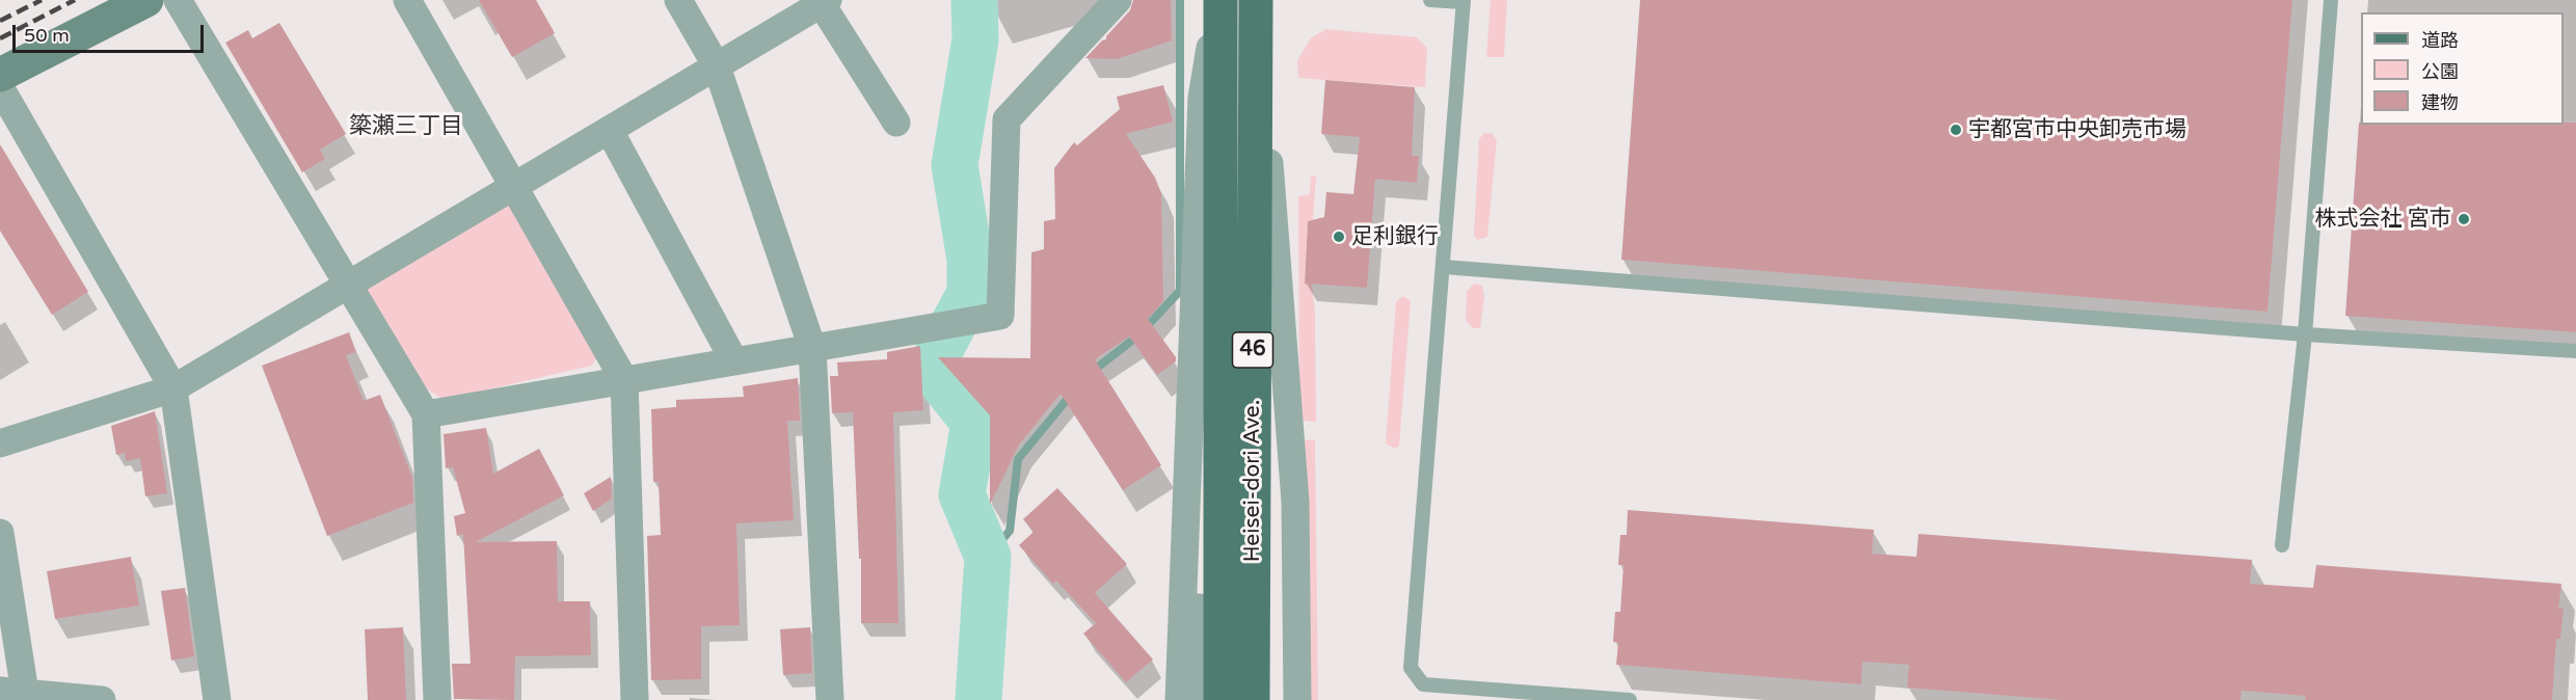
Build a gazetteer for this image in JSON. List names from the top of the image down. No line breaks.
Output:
{"streets":{"main road":["46","Heisei-dori Ave."]},"districts":["簗瀬三丁目"],"places":["宇都宮市中央卸売市場","株式会社 宮市","足利銀行"],"legend":["道路","公園","建物"],"scale_bar":"50 m"}
